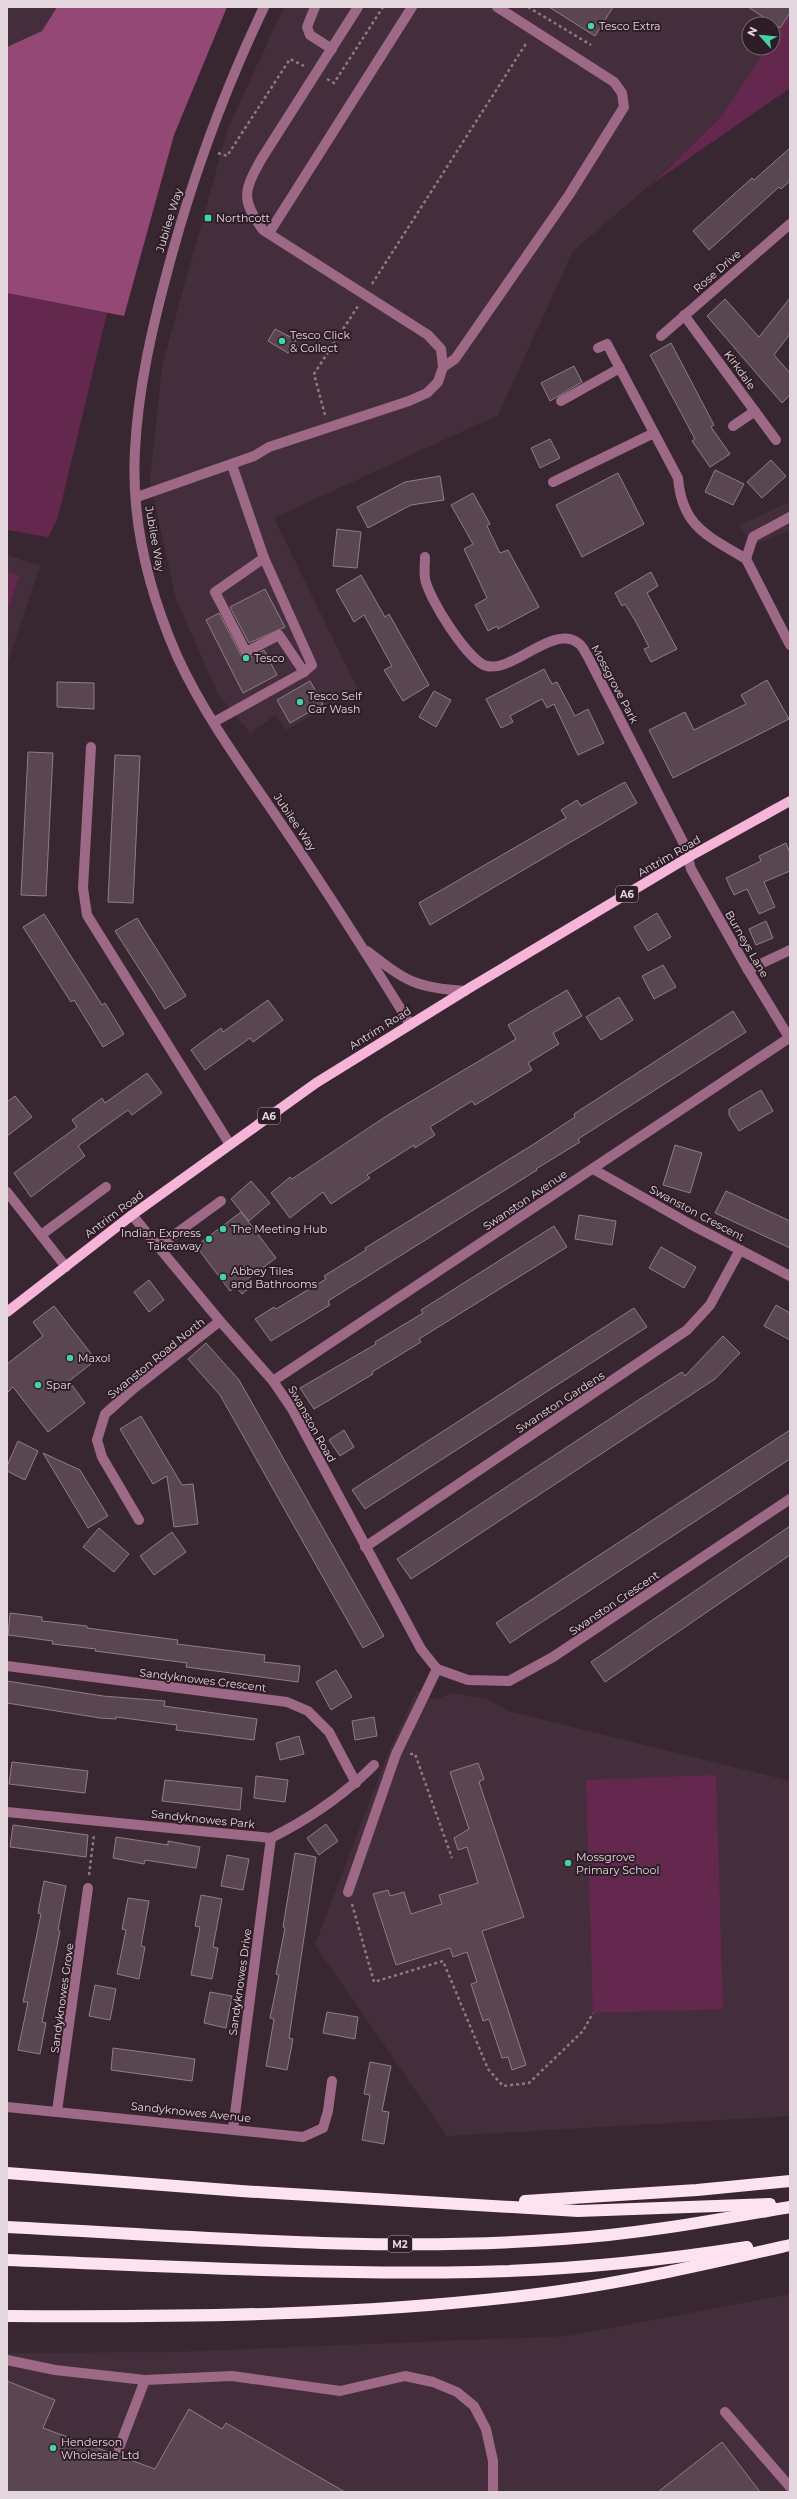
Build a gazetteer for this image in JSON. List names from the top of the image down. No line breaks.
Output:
{"streets":{"highway":["M2"],"main road":["Antrim Road","A6"],"street":["Jubilee Way","Rose Drive","Kirkdale","Mossgrove Park","Burneys Lane","Swanston Avenue","Swanston Crescent","Swanston Road North","Swanston Gardens","Swanston Road","Sandyknowes Crescent","Sandyknowes Park","Sandyknowes Drive","Sandyknowes Grove","Sandyknowes Avenue"]},"crossings":[["Jubilee Way","Antrim Road"],["Rose Drive","Kirkdale"],["Mossgrove Park","Antrim Road"],["Mossgrove Park","Burneys Lane"],["Antrim Road","Burneys Lane"],["Antrim Road","Swanston Road"],["Burneys Lane","Swanston Avenue"],["Swanston Avenue","Swanston Crescent"],["Swanston Avenue","Swanston Road"],["Swanston Crescent","Swanston Gardens"],["Swanston Crescent","Swanston Road"],["Swanston Road North","Swanston Road"],["Swanston Gardens","Swanston Road"],["Sandyknowes Park","Sandyknowes Drive"],["Sandyknowes Drive","Sandyknowes Avenue"],["Sandyknowes Grove","Sandyknowes Avenue"]],"places":{"other":["Tesco Extra","Tesco Click & Collect","Tesco","Tesco Self Car Wash","The Meeting Hub","Indian Express Takeaway","Abbey Tiles and Bathrooms","Maxol","Spar","Mossgrove Primary School","Henderson Wholesale Ltd"],"transit":["Northcott"]},"north":"top left"}
